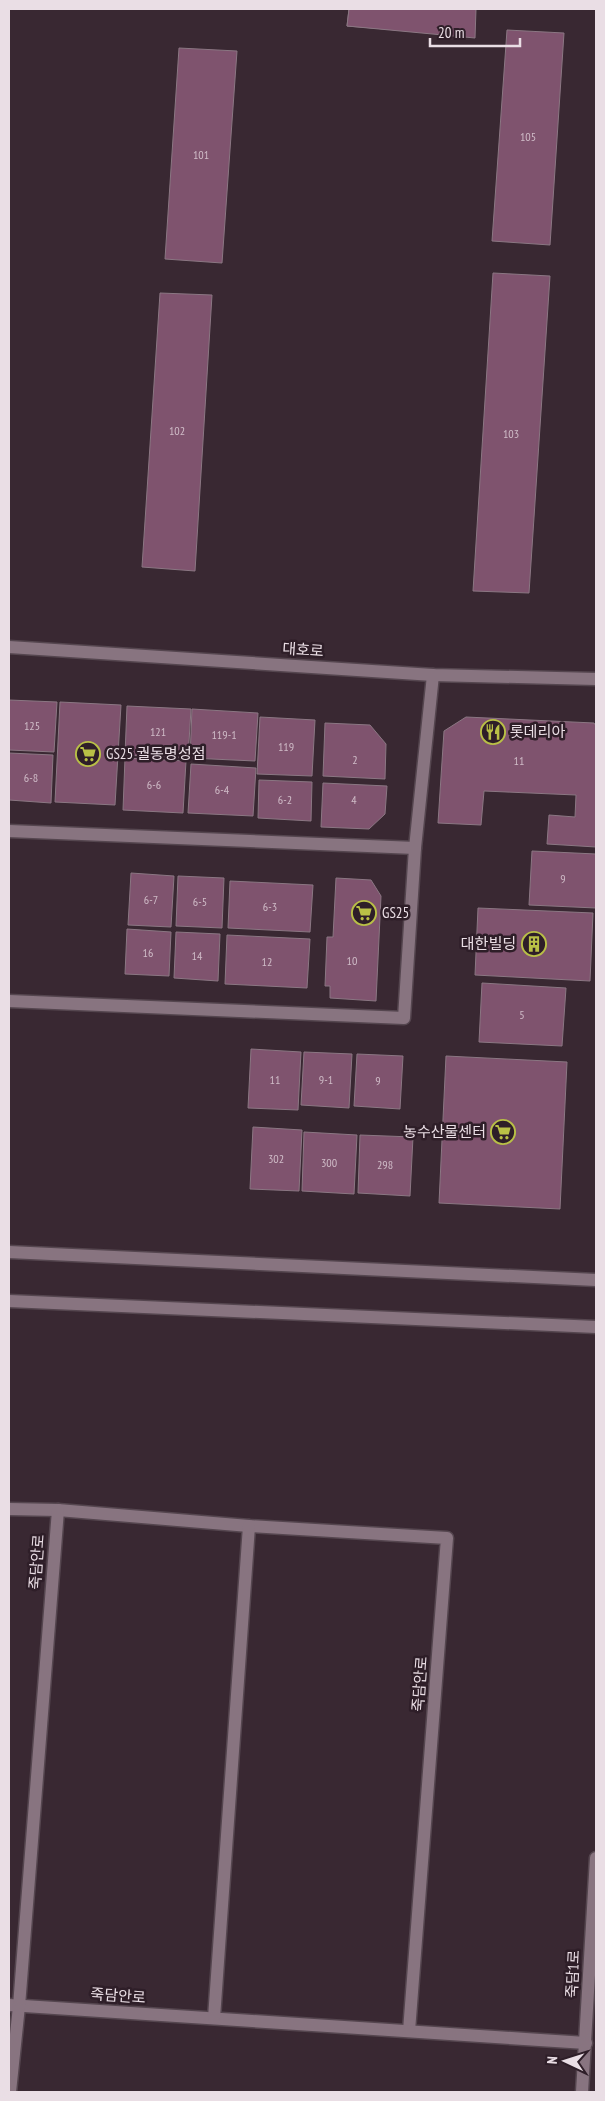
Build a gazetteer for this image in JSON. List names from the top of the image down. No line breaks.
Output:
{"streets":{"street":["대호로","죽담안로","죽담1로"]},"crossings":[["죽담안로","죽담1로"]],"places":{"restaurant":["롯데리아"],"supermarket":["GS25 궐동명성점","GS25","농수산물센터"],"building":["대한빌딩"]},"house_numbers":["105","101","102","103","125","121","119-1","119","2","11","6-8","6-6","6-4","6-2","4","9","6-7","6-5","6-3","16","14","10","12","5","11","9-1","9","302","300","298"],"scale_bar":"20 m","north":"left"}
